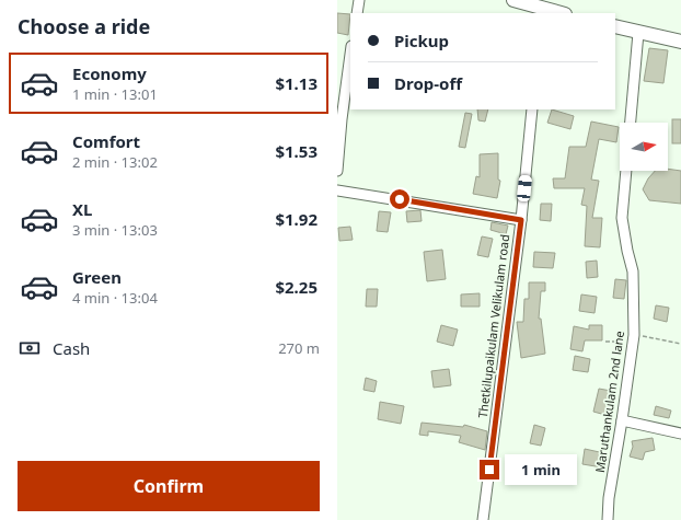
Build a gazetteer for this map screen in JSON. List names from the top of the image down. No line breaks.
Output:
{"streets":{"street":["Thetkilupaikulam Velikulam road","Maruthankulam 2nd lane"]},"north":"right","page":{"heading":"Choose a ride","banner":["Pickup","Drop-off"],"list":[{"name":"Economy","note":"1 min · 13:01","value":"$1.13"},{"name":"Comfort","note":"2 min · 13:02","value":"$1.53"},{"name":"XL","note":"3 min · 13:03","value":"$1.92"},{"name":"Green","note":"4 min · 13:04","value":"$2.25"}],"pay":["Cash","270 m"],"buttons":"Confirm","bubble":"1 min"}}
